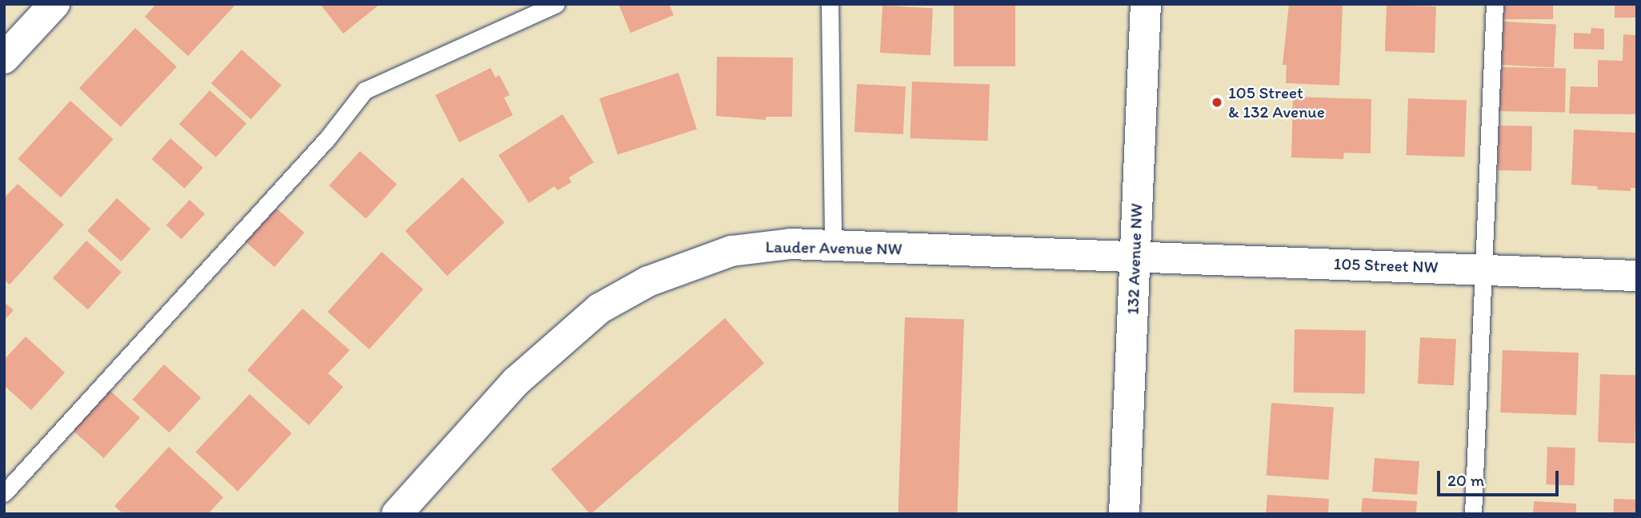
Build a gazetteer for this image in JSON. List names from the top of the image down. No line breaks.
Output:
{"streets":{"street":["Lauder Avenue NW","132 Avenue NW","105 Street NW"]},"crossings":[["Lauder Avenue NW","132 Avenue NW"],["Lauder Avenue NW","105 Street NW"],["132 Avenue NW","105 Street NW"]],"places":["105 Street & 132 Avenue"],"scale_bar":"20 m"}
